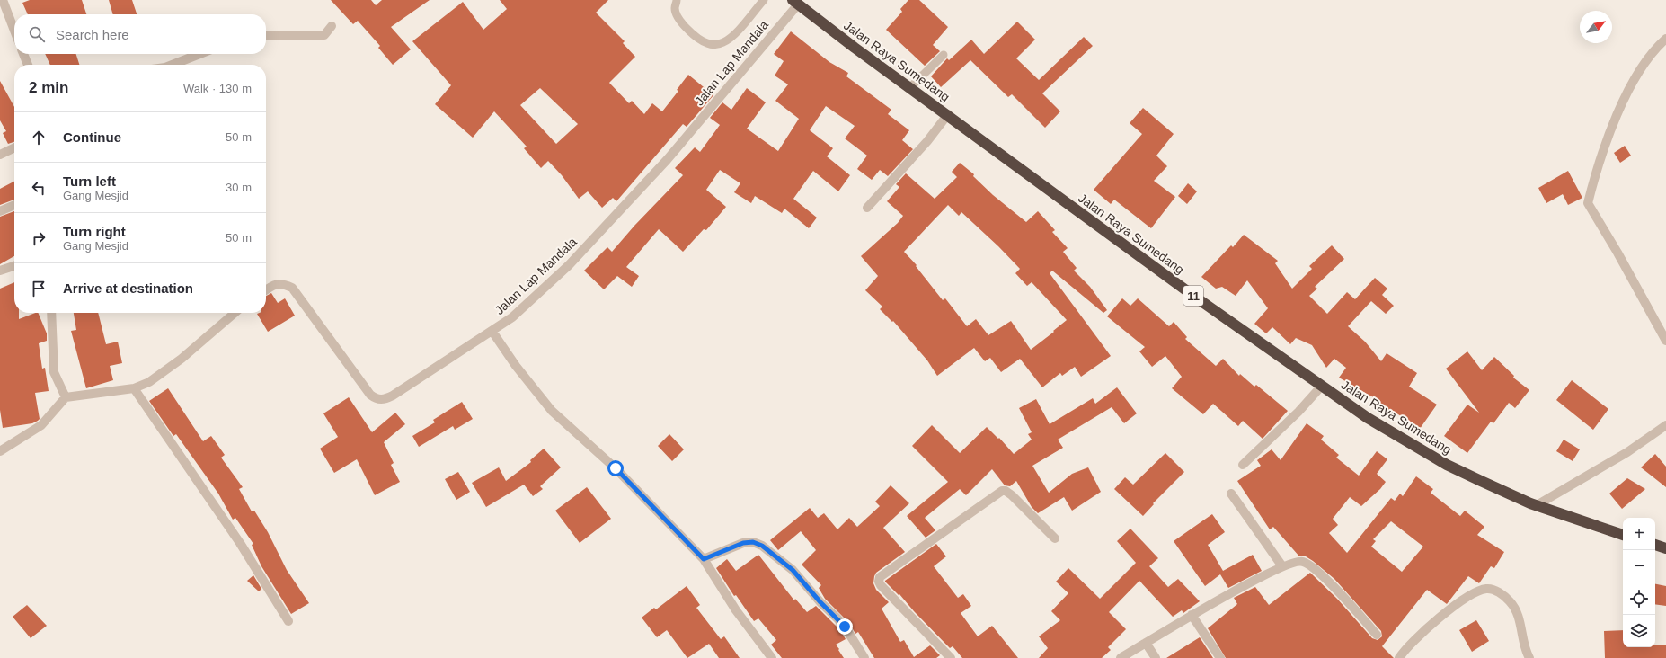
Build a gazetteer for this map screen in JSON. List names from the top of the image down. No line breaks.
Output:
{"streets":{"highway":["Jalan Raya Sumedang","11"],"street":["Jalan Lap Mandala"]},"crossings":[["Jalan Raya Sumedang","Jalan Lap Mandala"]],"north":"top right","page":{"search":"Search here","heading":["2 min","Walk · 130 m"],"list":[["Continue","50 m"],["Turn left","Gang Mesjid","30 m"],["Turn right","Gang Mesjid","50 m"],"Arrive at destination"],"map_buttons":["+","−"]}}
